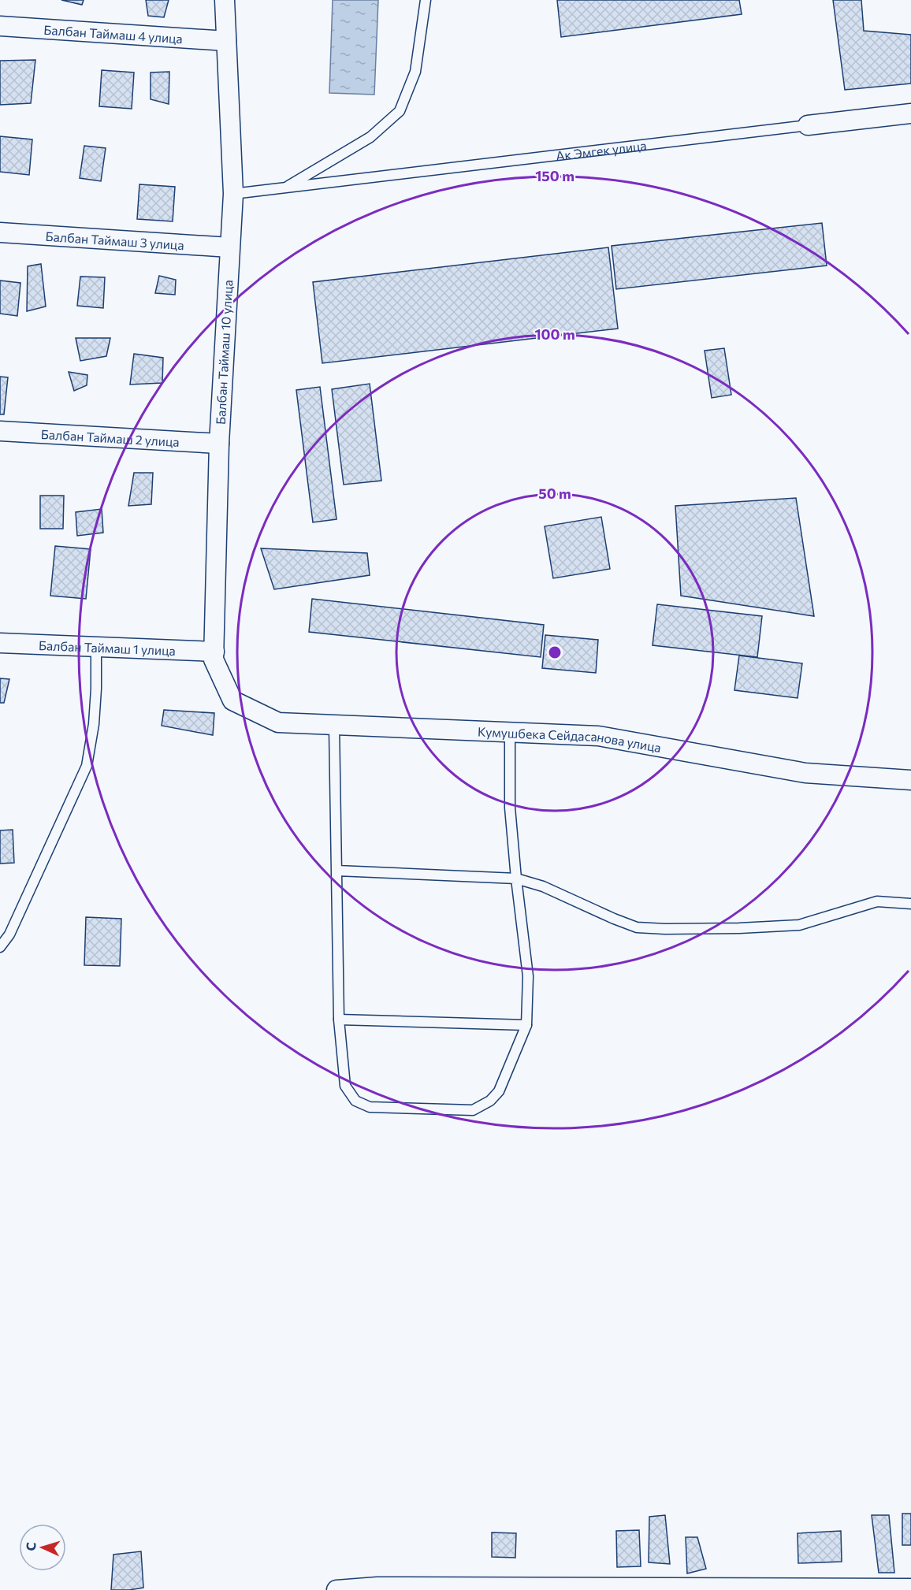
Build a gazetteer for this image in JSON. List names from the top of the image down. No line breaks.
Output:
{"streets":{"street":["Балбан Таймаш 4 улица","Ак Эмгек улица","Балбан Таймаш 3 улица","Балбан Таймаш 10 улица","Балбан Таймаш 2 улица","Балбан Таймаш 1 улица","Кумушбека Сейдасанова улица"]},"crossings":[["Балбан Таймаш 4 улица","Балбан Таймаш 10 улица"],["Ак Эмгек улица","Балбан Таймаш 10 улица"],["Балбан Таймаш 3 улица","Балбан Таймаш 10 улица"],["Балбан Таймаш 10 улица","Балбан Таймаш 2 улица"],["Балбан Таймаш 10 улица","Балбан Таймаш 1 улица"],["Балбан Таймаш 10 улица","Кумушбека Сейдасанова улица"]],"north":"left","rings":["150 m","100 m","50 m"]}
